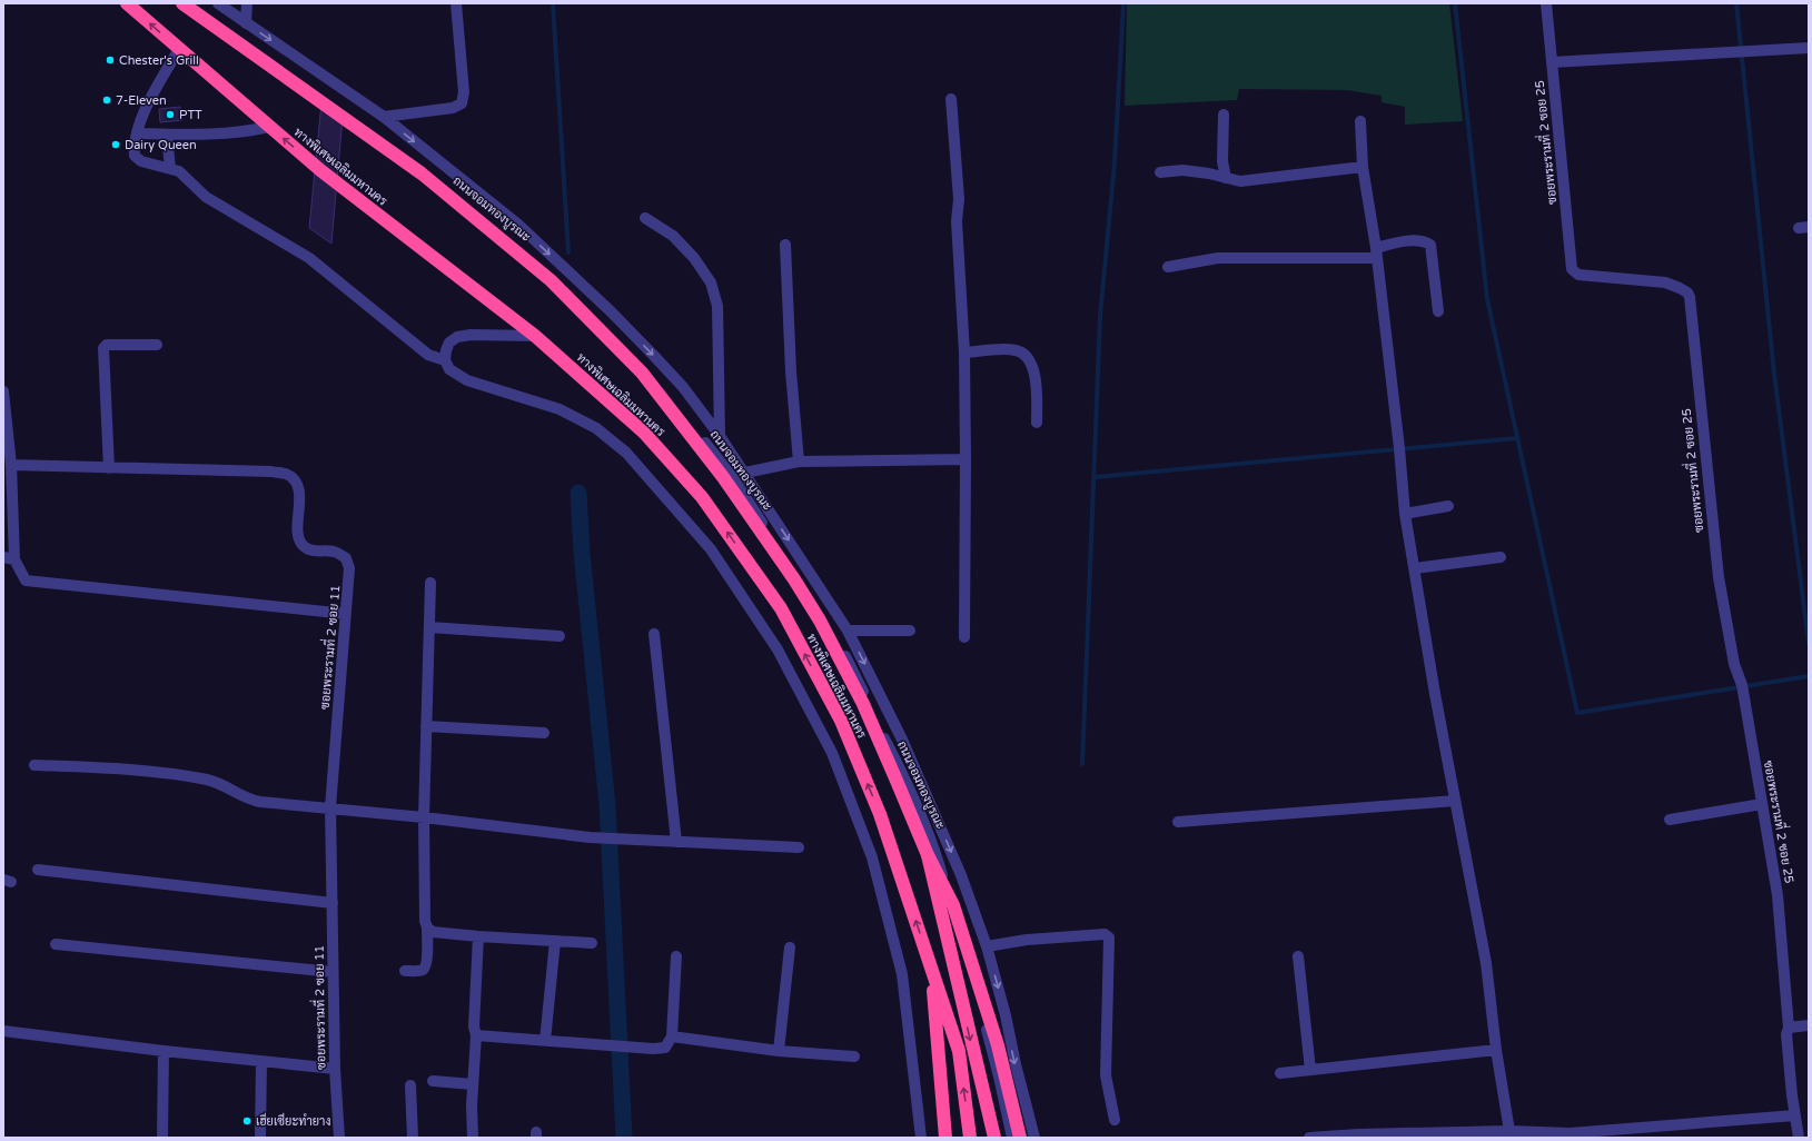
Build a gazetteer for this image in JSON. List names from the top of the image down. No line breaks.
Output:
{"streets":{"highway":["ทางพิเศษเฉลิมมหานคร"],"street":["ซอยพระรามที่ 2 ซอย 25","ถนนจอมทองบูรณะ","ซอยพระรามที่ 2 ซอย 11"]},"places":["Chester's Grill","7-Eleven","PTT","Dairy Queen","เฮียเซียะทำยาง"]}
